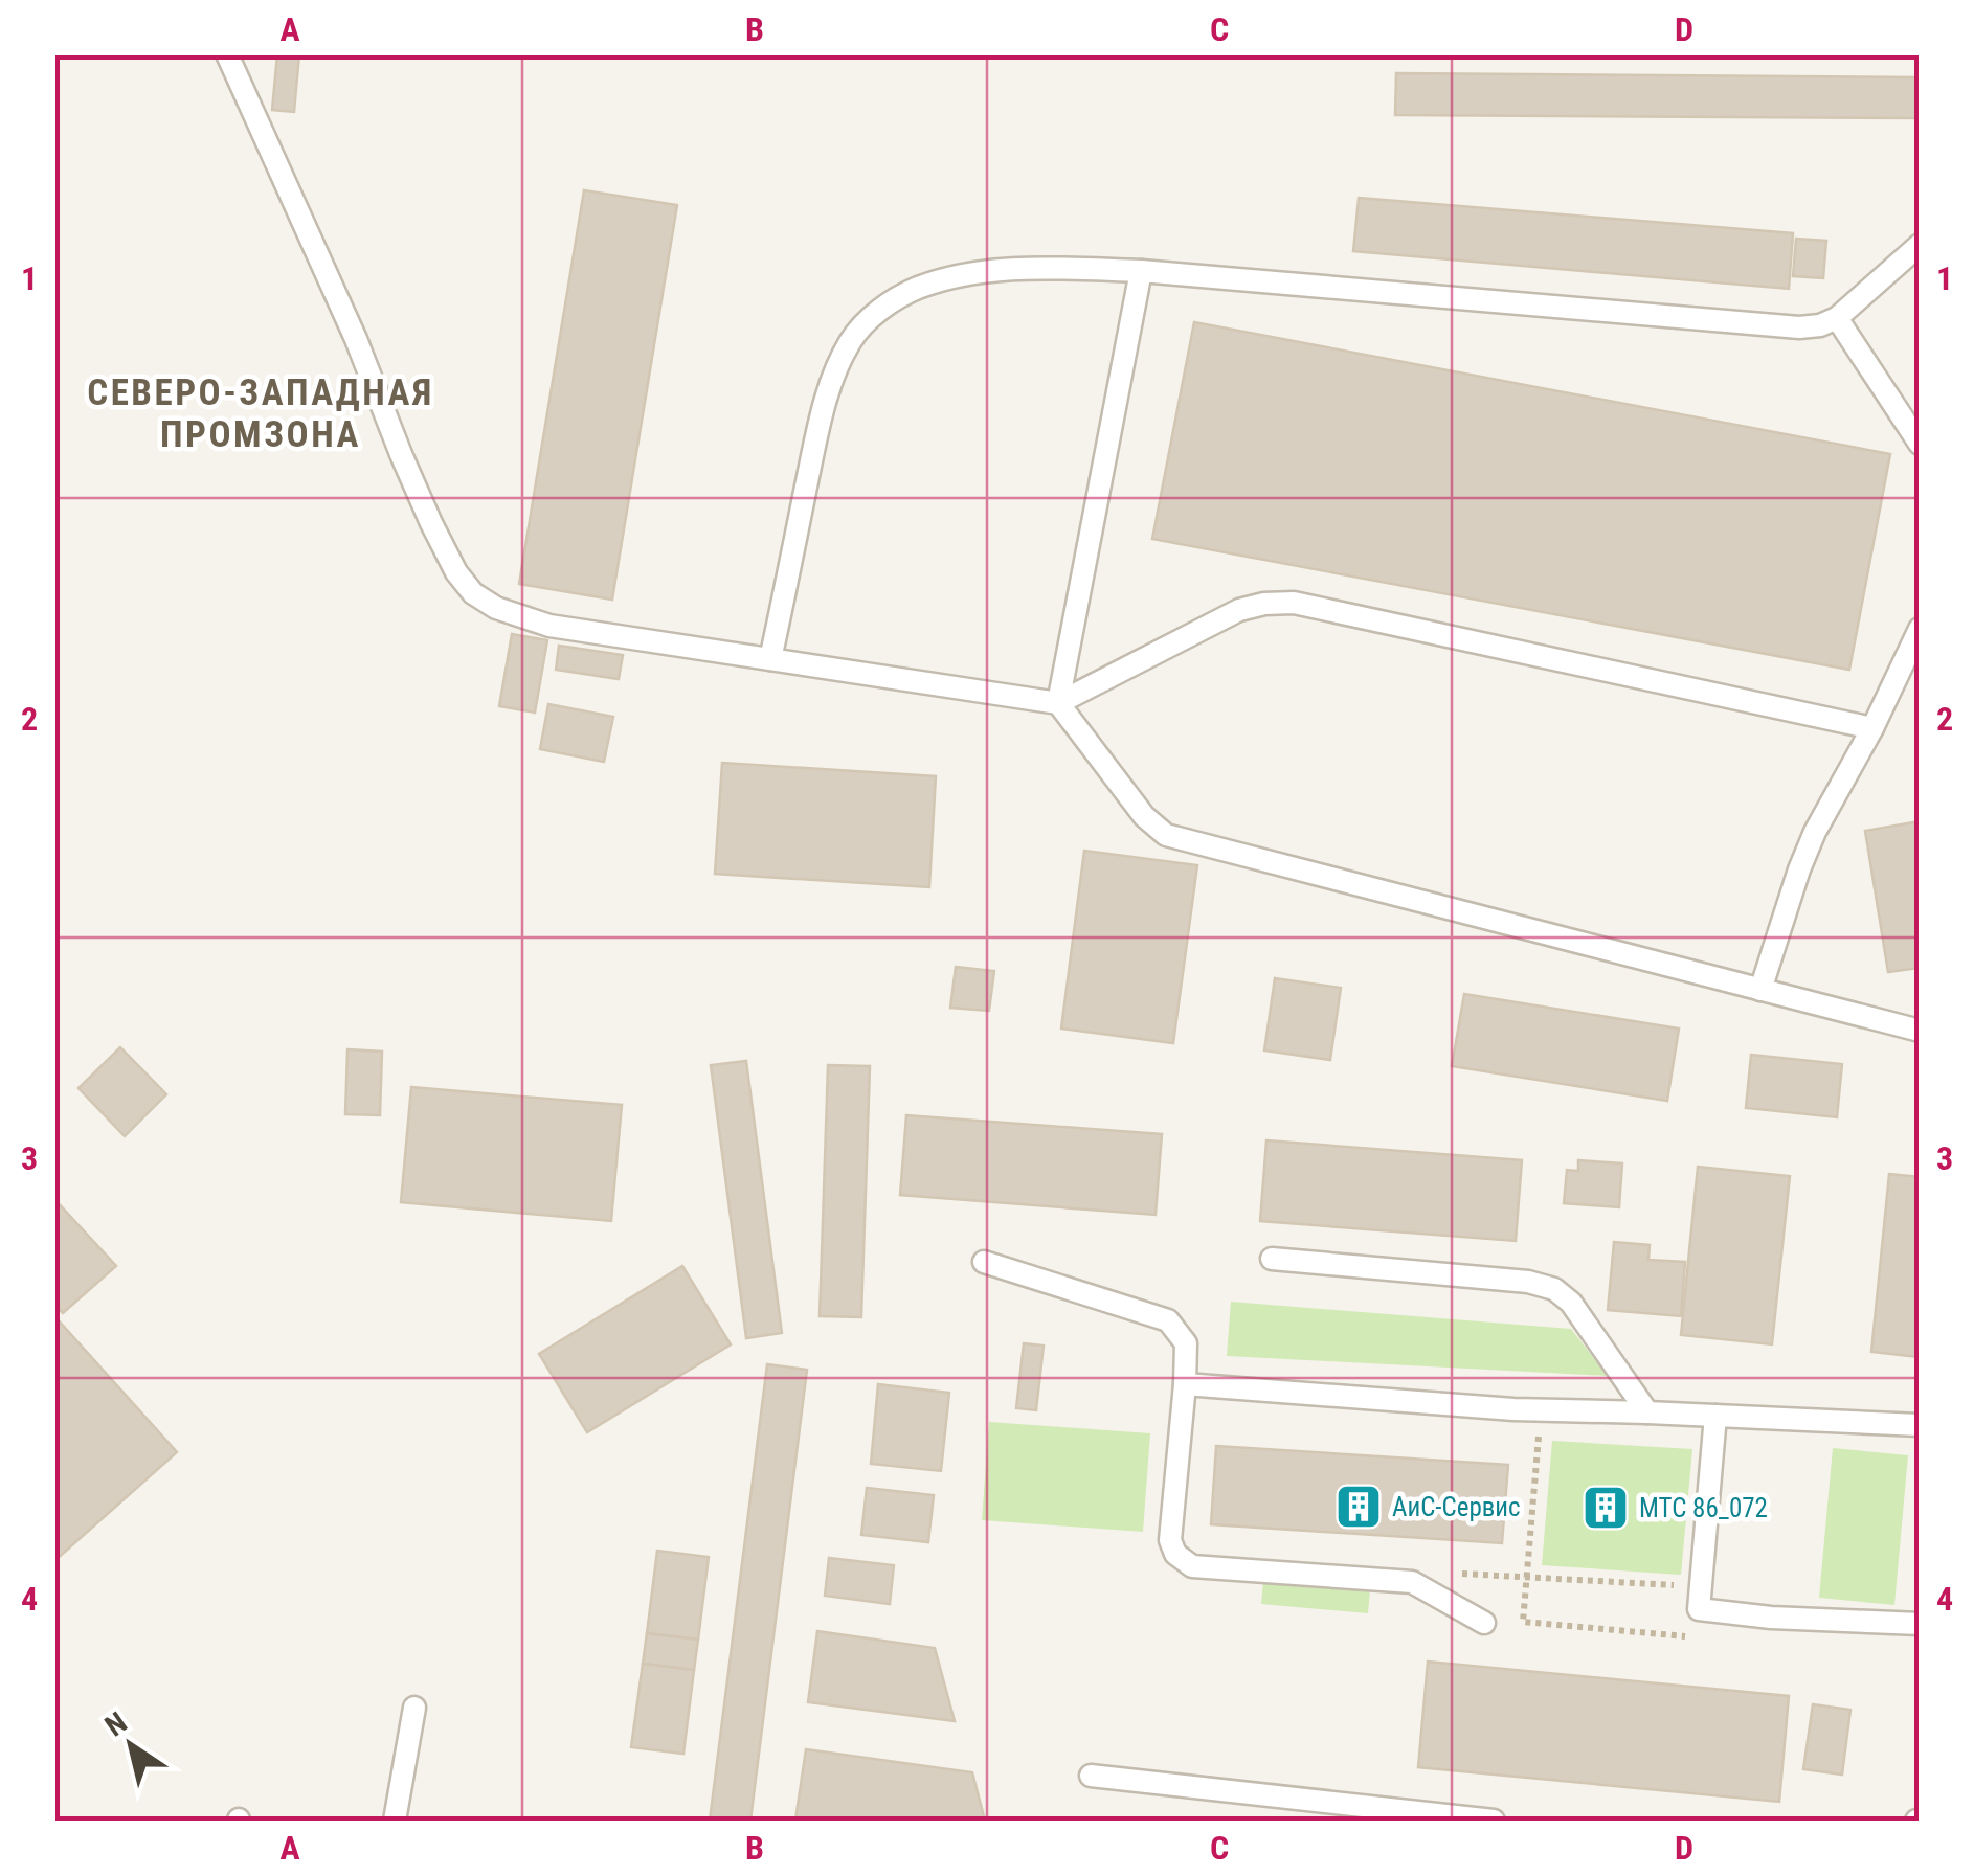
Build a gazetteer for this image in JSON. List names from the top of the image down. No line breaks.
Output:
{"districts":["СЕВЕРО-ЗАПАДНАЯ ПРОМЗОНА"],"places":{"building":["АиС-Сервис","МТС 86_072"]},"north":"top left","grid":{"columns":["A","B","C","D"],"rows":["1","2","3","4"]}}
